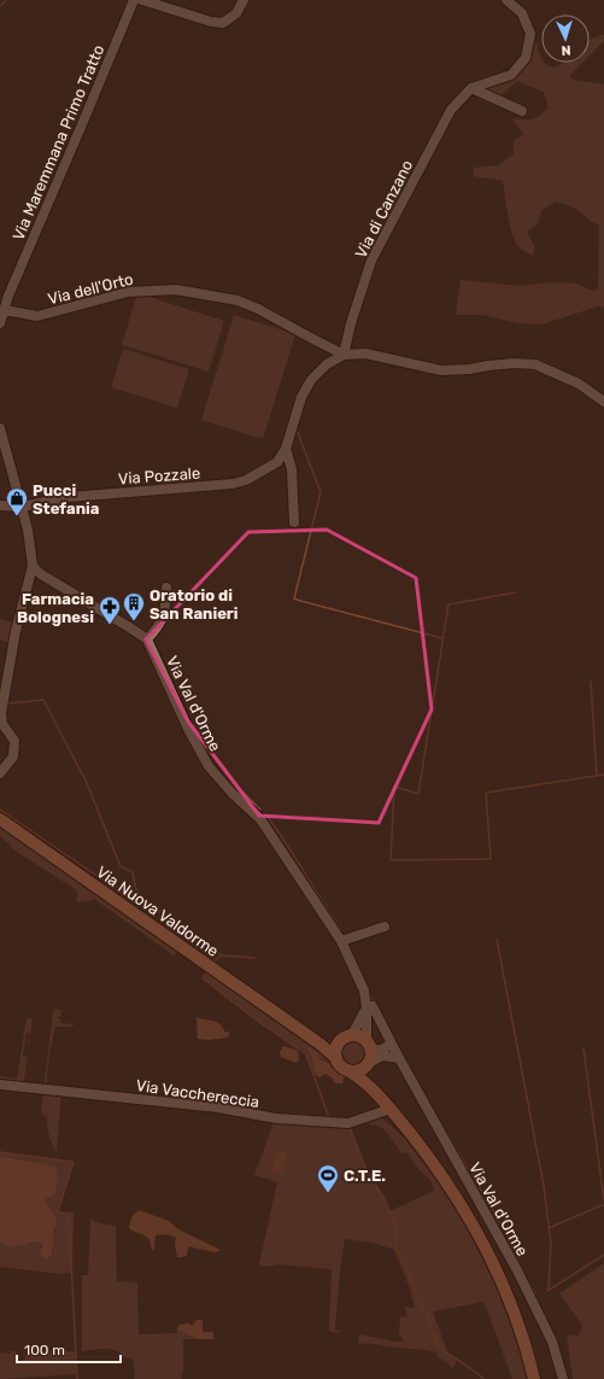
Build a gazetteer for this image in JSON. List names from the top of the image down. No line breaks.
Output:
{"streets":{"main road":["Via Nuova Valdorme"],"street":["Via Maremmana Primo Tratto","Via di Canzano","Via dell'Orto","Via Pozzale","Via Val d'Orme","Via Vacchereccia"]},"crossings":[["Via Maremmana Primo Tratto","Via dell'Orto"],["Via di Canzano","Via dell'Orto"],["Via Val d'Orme","Via Nuova Valdorme"],["Via Nuova Valdorme","Via Vacchereccia"]],"places":{"shop":["Pucci Stefania"],"building":["Oratorio di San Ranieri"],"pharmacy":["Farmacia Bolognesi"],"sports":["C.T.E."]},"scale_bar":"100 m","north":"bottom"}
